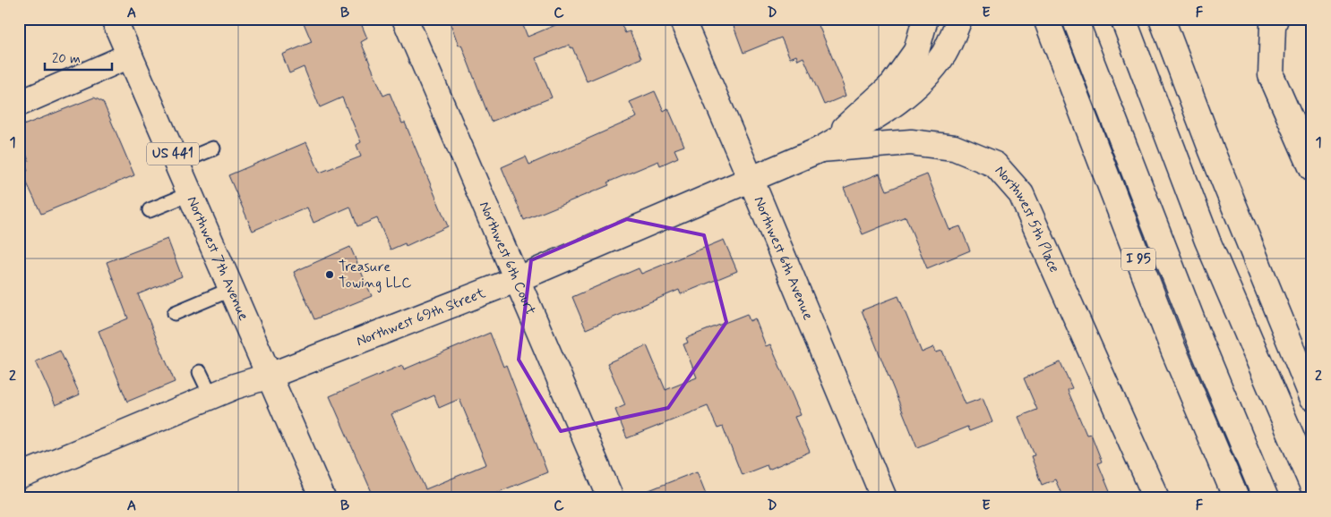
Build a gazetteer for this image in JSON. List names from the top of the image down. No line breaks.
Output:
{"streets":{"main road":["US 441","Northwest 5th Place","Northwest 7th Avenue","Northwest 6th Court","Northwest 6th Avenue","I 95","Northwest 69th Street"]},"crossings":[["Northwest 5th Place","Northwest 69th Street"],["Northwest 7th Avenue","Northwest 69th Street"],["Northwest 6th Court","Northwest 69th Street"],["Northwest 6th Avenue","Northwest 69th Street"]],"places":["Treasure Towing LLC"],"scale_bar":"20 m","grid":{"columns":["A","B","C","D","E","F"],"rows":["1","2"]}}
